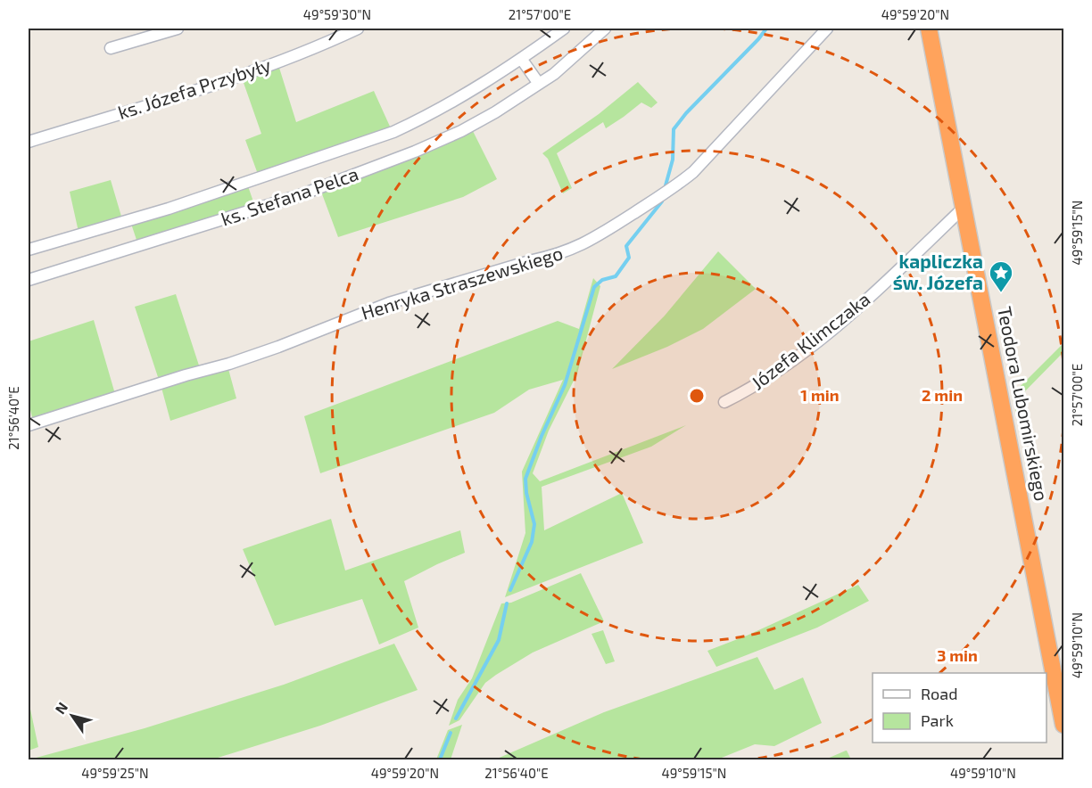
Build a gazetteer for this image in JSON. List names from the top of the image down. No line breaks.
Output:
{"streets":{"highway":["Teodora Lubomirskiego"],"street":["ks. Józefa Przybyły","ks. Stefana Pelca","Henryka Straszewskiego","Józefa Klimczaka"]},"crossings":[["Józefa Klimczaka","Teodora Lubomirskiego"]],"places":{"place":["kapliczka św. Józefa"]},"legend":["Road","Park"],"north":"top left","coordinates":["49°59'30\"N","21°57'00\"E","49°59'20\"N","49°59'15\"N","21°56'40\"E","49°59'10\"N","49°59'25\"N"],"rings":["1 min","2 min","3 min"]}
